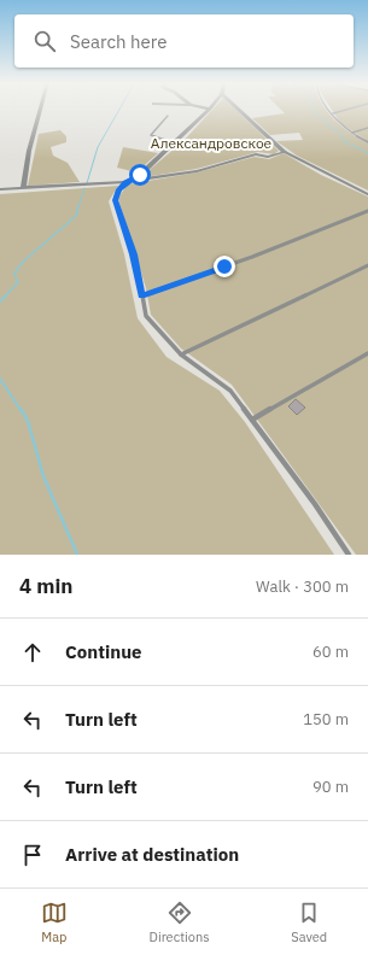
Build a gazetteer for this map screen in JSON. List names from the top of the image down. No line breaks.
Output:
{"parks":["Александровское"],"page":{"search":"Search here","heading":["4 min","Walk · 300 m"],"list":[["Continue","60 m"],["Turn left","150 m"],["Turn left","90 m"],"Arrive at destination"],"nav":["Map","Directions","Saved"]}}
